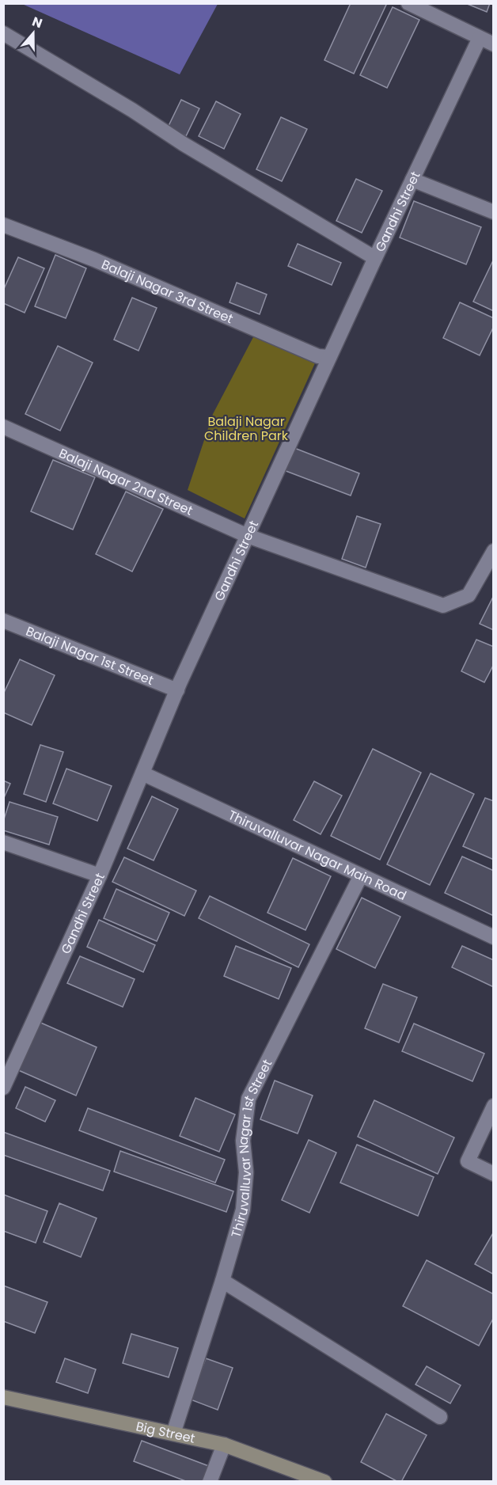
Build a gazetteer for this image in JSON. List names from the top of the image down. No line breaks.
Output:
{"streets":{"street":["Gandhi Street","Balaji Nagar 3rd Street","Balaji Nagar 2nd Street","Balaji Nagar 1st Street","Thiruvalluvar Nagar Main Road","Thiruvalluvar Nagar 1st Street","Big Street"]},"crossings":[["Gandhi Street","Balaji Nagar 3rd Street"],["Gandhi Street","Balaji Nagar 2nd Street"],["Gandhi Street","Balaji Nagar 1st Street"],["Gandhi Street","Thiruvalluvar Nagar Main Road"],["Thiruvalluvar Nagar Main Road","Thiruvalluvar Nagar 1st Street"],["Thiruvalluvar Nagar 1st Street","Big Street"]],"parks":["Balaji Nagar Children Park"],"north":"top"}
